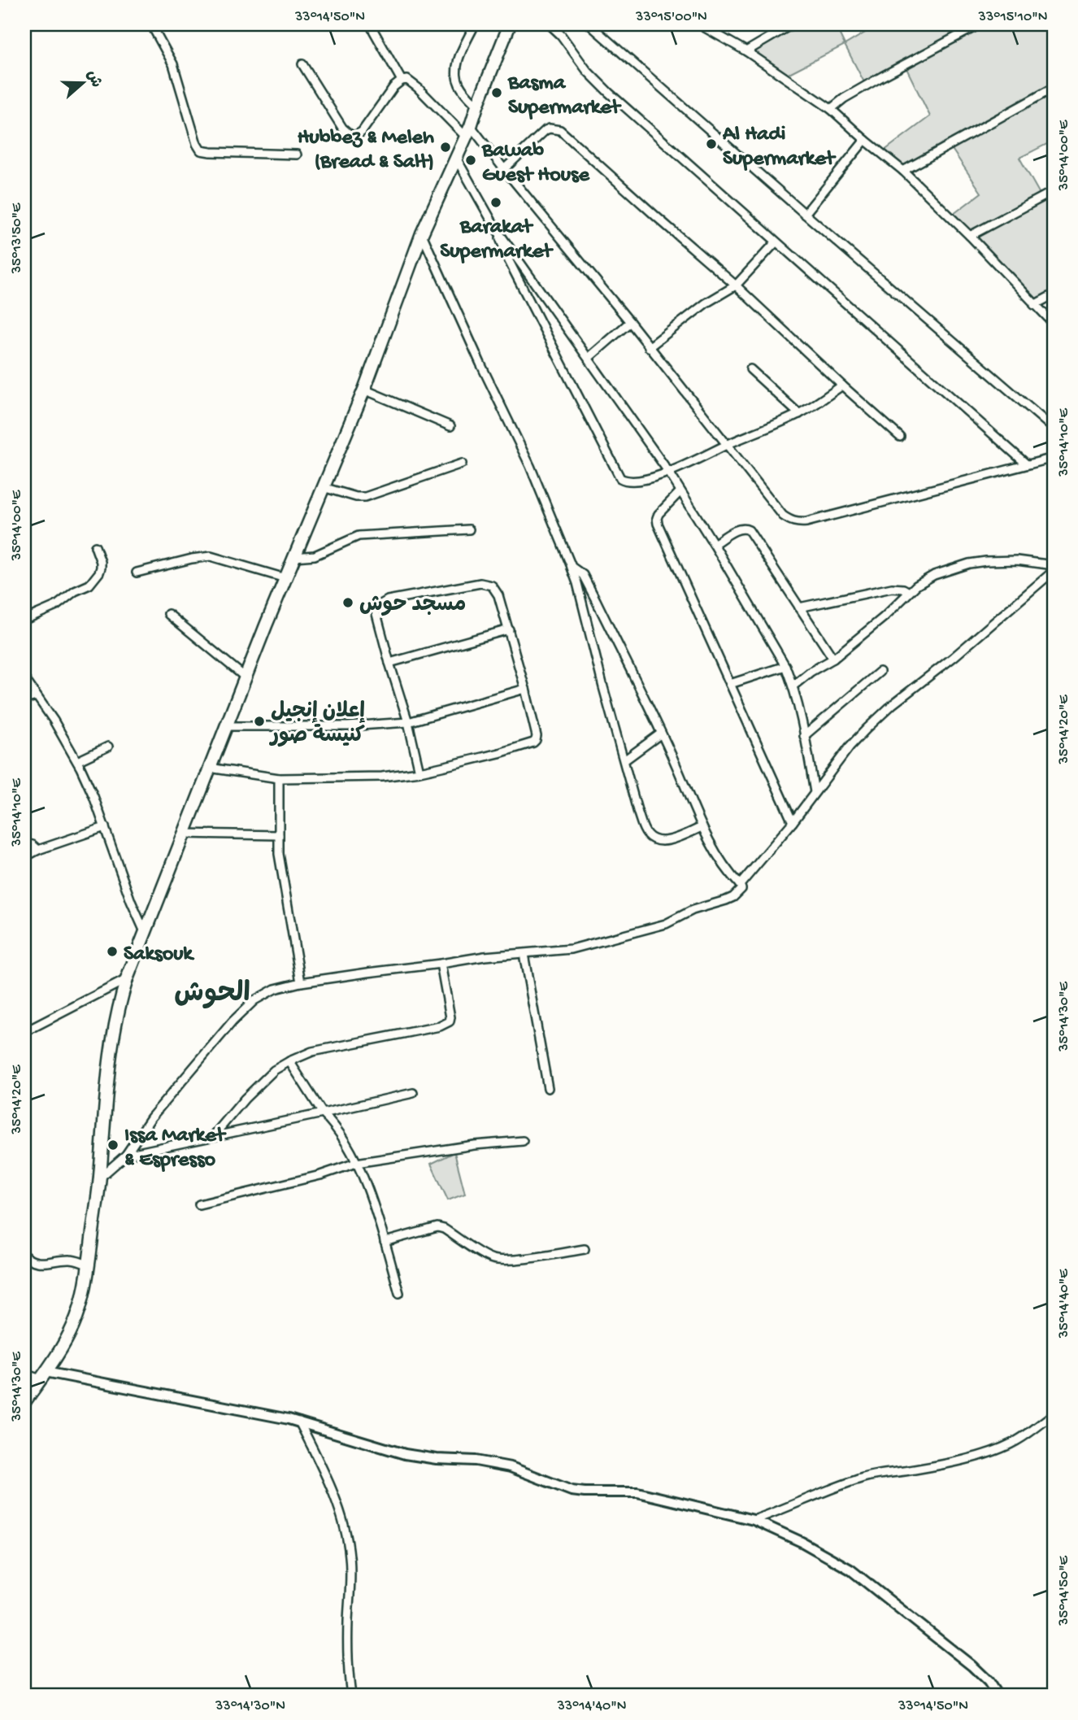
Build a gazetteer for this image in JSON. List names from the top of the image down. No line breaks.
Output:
{"districts":["الحوش"],"places":["Basma Supermarket","Al Hadi Supermarket","Hubbez & Meleh (Bread & Salt)","Bawab Guest House","Barakat Supermarket","مسجد حوش","إعلان إنجيل كنيسة صور","Saksouk","Issa Market & Espresso"],"north":"right","coordinates":["33°14'50\"N","33°15'00\"N","33°15'10\"N","35°14'00\"E","35°13'50\"E","35°14'10\"E","35°14'20\"E","35°14'30\"E","35°14'40\"E","35°14'50\"E","33°14'30\"N","33°14'40\"N"]}
